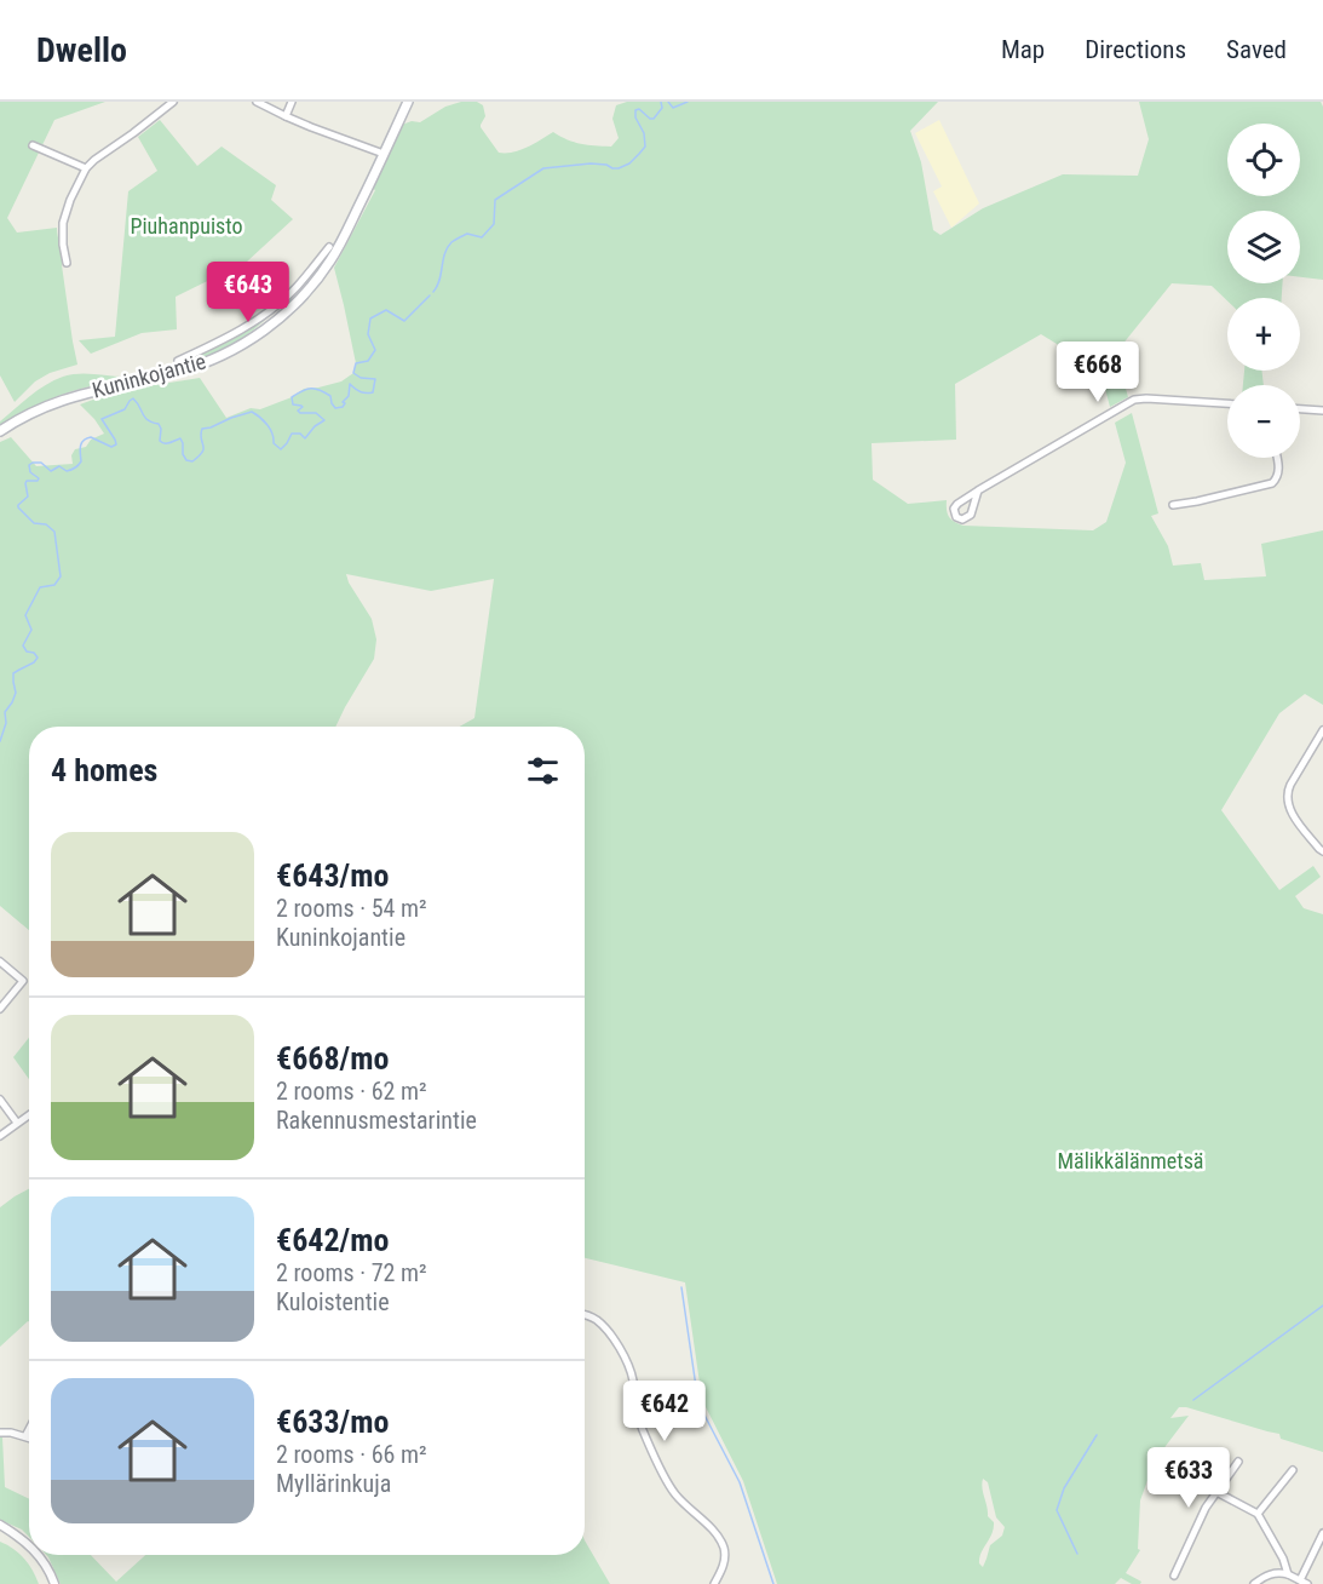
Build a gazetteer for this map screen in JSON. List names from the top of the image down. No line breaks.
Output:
{"streets":{"main road":["Kuninkojantie"]},"parks":["Piuhanpuisto","Mälikkälänmetsä"],"page":{"header":"Dwello","nav":["Map","Directions","Saved"],"map_buttons":["+","−"],"price":["€643","€668","€642","€633"],"heading":"4 homes","list":[{"name":"€643/mo","note":"2 rooms · 54 m² · Kuninkojantie"},{"name":"€668/mo","note":"2 rooms · 62 m² · Rakennusmestarintie"},{"name":"€642/mo","note":"2 rooms · 72 m² · Kuloistentie"},{"name":"€633/mo","note":"2 rooms · 66 m² · Myllärinkuja"}]}}
